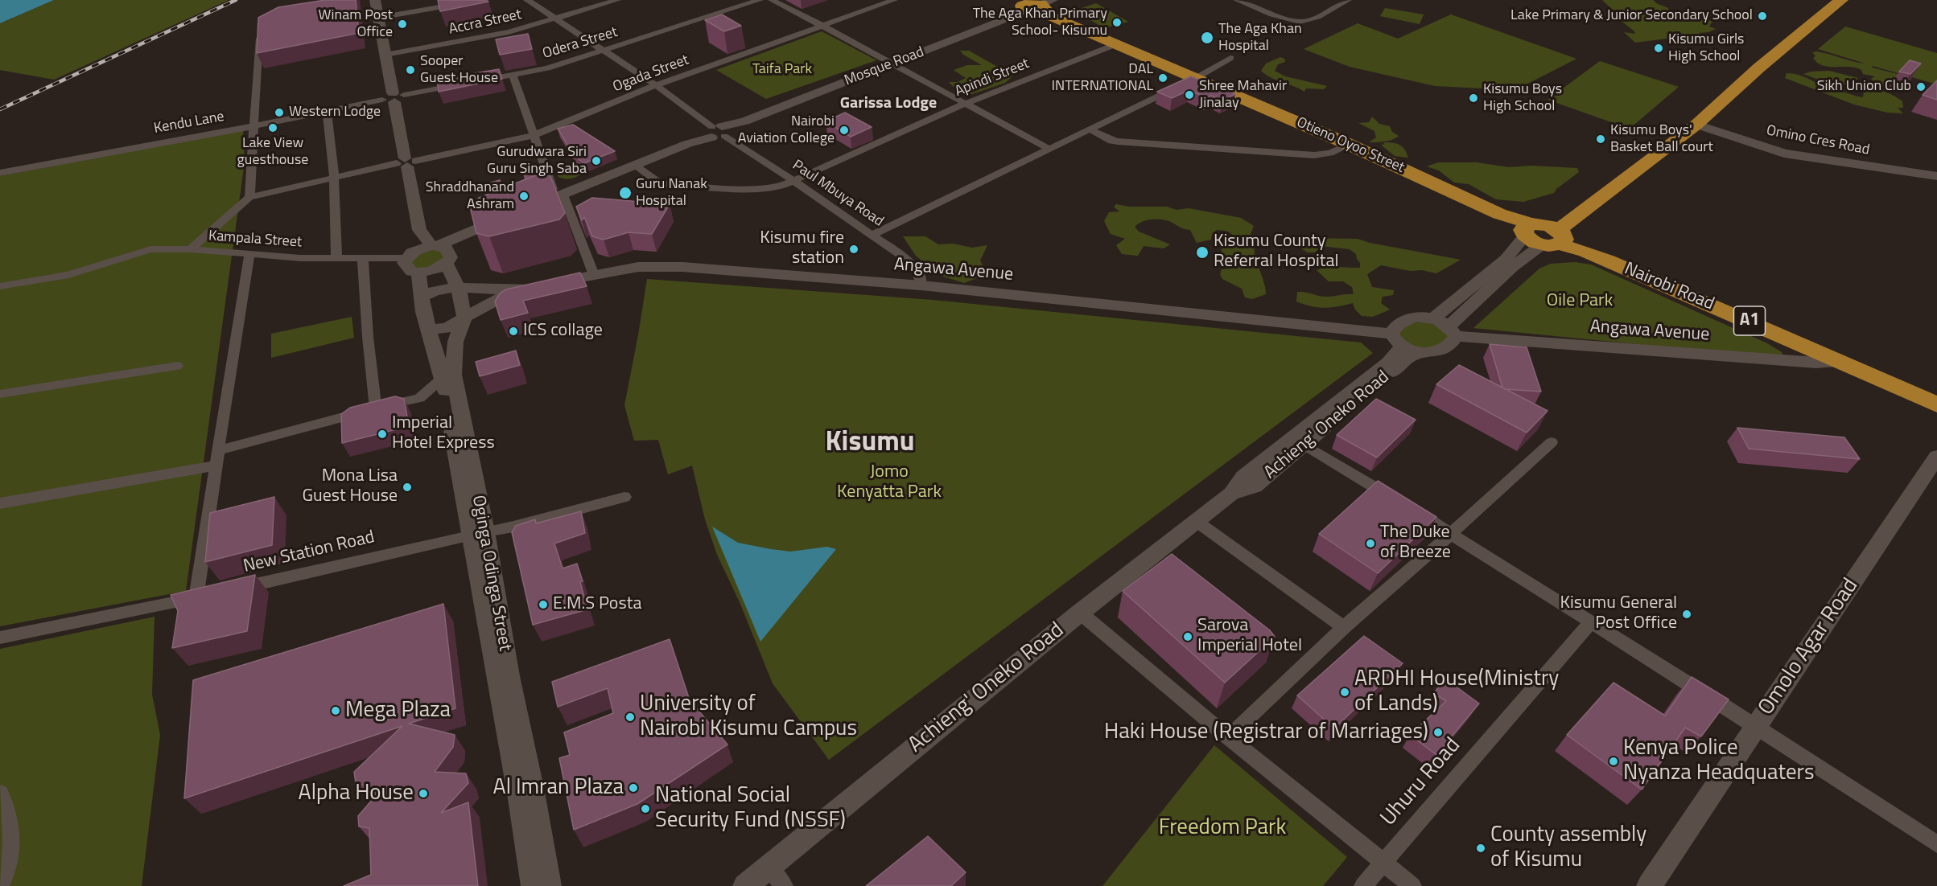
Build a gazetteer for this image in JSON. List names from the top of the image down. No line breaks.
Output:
{"streets":{"highway":["Otieno Oyoo Street","Nairobi Road","A1"],"main road":["Mosque Road","Omino Cres Road","Angawa Avenue","Achieng' Oneko Road","Oginga Odinga Street","Omolo Agar Road"],"street":["Accra Street","Odera Street","Ogada Street","Apindi Street","Kendu Lane","Paul Mbuya Road","Kampala Street","New Station Road","Uhuru Road"]},"crossings":[["Accra Street","Paul Mbuya Road"],["Odera Street","Kendu Lane"],["Odera Street","Paul Mbuya Road"],["Mosque Road","Apindi Street"],["Mosque Road","Paul Mbuya Road"],["Mosque Road","Oginga Odinga Street"],["Ogada Street","Paul Mbuya Road"],["Ogada Street","Kampala Street"],["Apindi Street","Otieno Oyoo Street"],["Apindi Street","Paul Mbuya Road"],["Otieno Oyoo Street","Nairobi Road"],["Paul Mbuya Road","Angawa Avenue"],["Kampala Street","Oginga Odinga Street"],["Angawa Avenue","Nairobi Road"],["Angawa Avenue","Achieng' Oneko Road"],["Angawa Avenue","Oginga Odinga Street"],["New Station Road","Oginga Odinga Street"]],"districts":["Garissa Lodge","Kisumu"],"parks":["Taifa Park","Oile Park","Jomo Kenyatta Park","Freedom Park"],"places":["Lake Primary & Junior Secondary School","The Aga Khan Primary School- Kisumu","Winam Post Office","The Aga Khan Hospital","Kisumu Girls High School","Sooper Guest House","DAL INTERNATIONAL","Sikh Union Club","Shree Mahavir Jinalay","Kisumu Boys High School","Western Lodge","Lake View guesthouse","Nairobi Aviation College","Kisumu Boys' Basket Ball court","Gurudwara Siri Guru Singh Saba","Guru Nanak Hospital","Shraddhanand Ashram","Kisumu fire station","Kisumu County Referral Hospital","ICS collage","Imperial Hotel Express","Mona Lisa Guest House","The Duke of Breeze","E.M.S Posta","Kisumu General Post Office","Sarova Imperial Hotel","ARDHI House(Ministry of Lands)","Mega Plaza","University of Nairobi Kisumu Campus","Haki House (Registrar of Marriages)","Kenya Police Nyanza Headquaters","Al Imran Plaza","Alpha House","National Social Security Fund (NSSF)","County assembly of Kisumu"]}
